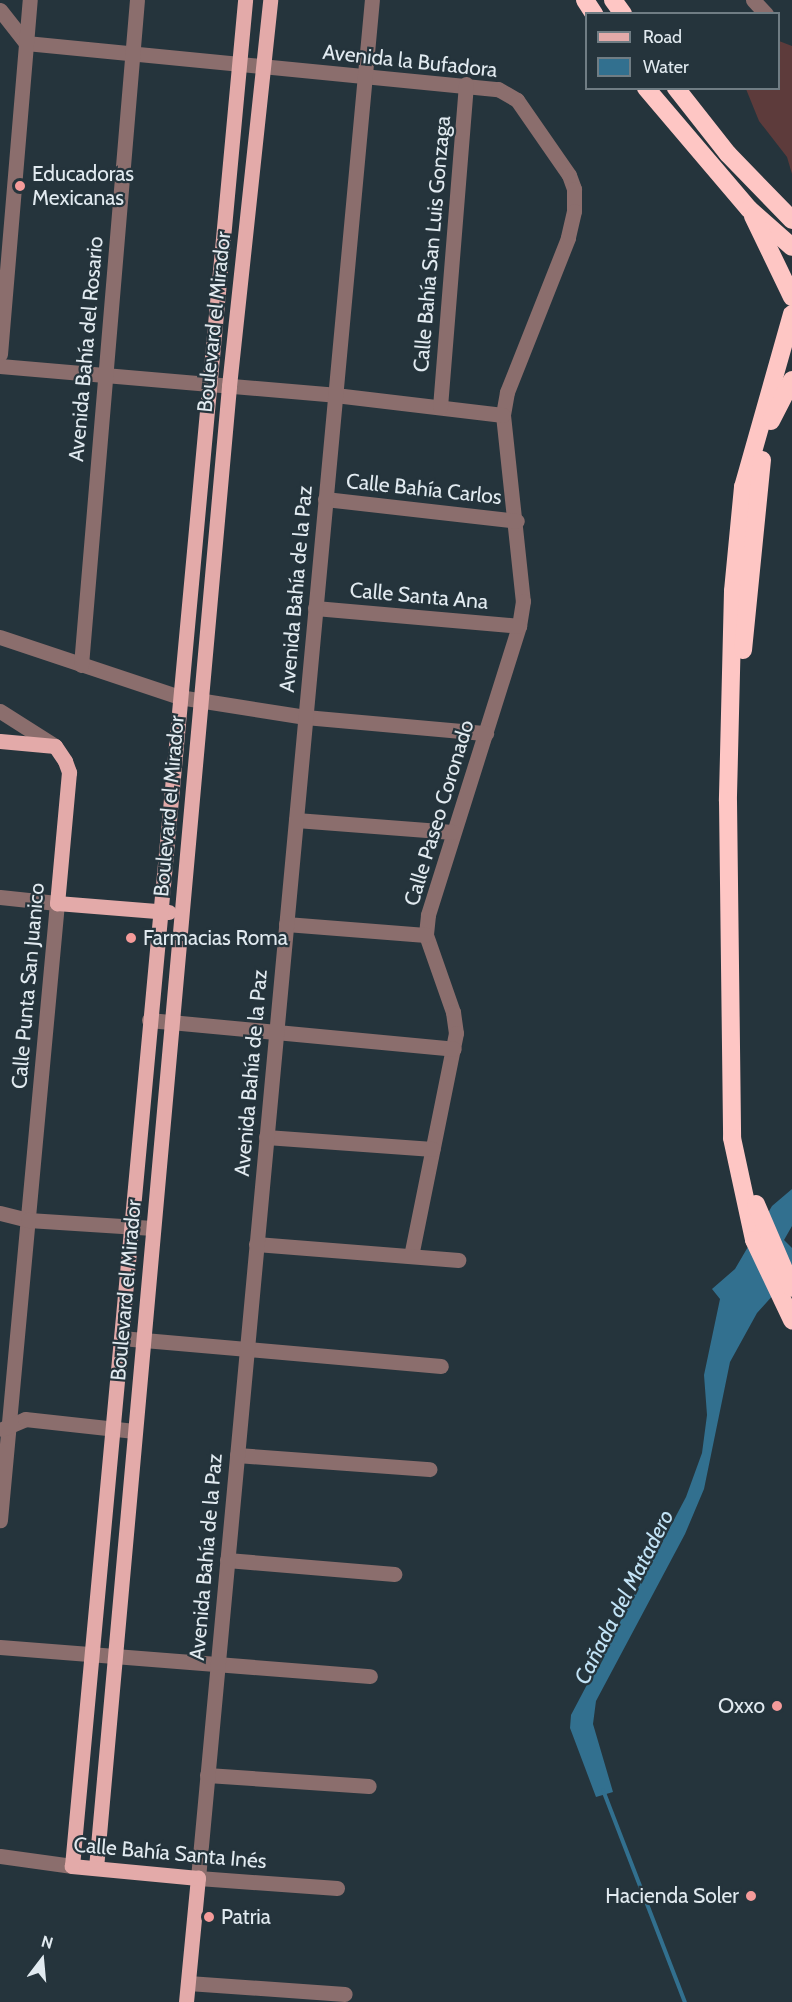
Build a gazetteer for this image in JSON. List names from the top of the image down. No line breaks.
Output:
{"streets":{"main road":["Boulevard el Mirador","Avenida Bahía de la Paz","Calle Punta San Juanico","Calle Bahía Santa Inés"],"street":["Avenida la Bufadora","Calle Bahía San Luis Gonzaga","Avenida Bahía del Rosario","Calle Bahía Carlos","Calle Santa Ana","Calle Paseo Coronado"]},"crossings":[["Avenida la Bufadora","Calle Bahía San Luis Gonzaga"],["Avenida la Bufadora","Boulevard el Mirador"],["Avenida la Bufadora","Avenida Bahía del Rosario"],["Avenida la Bufadora","Avenida Bahía de la Paz"],["Avenida la Bufadora","Calle Paseo Coronado"],["Boulevard el Mirador","Calle Bahía Santa Inés"],["Calle Bahía Carlos","Avenida Bahía de la Paz"],["Calle Bahía Carlos","Calle Paseo Coronado"],["Avenida Bahía de la Paz","Calle Santa Ana"],["Avenida Bahía de la Paz","Calle Bahía Santa Inés"],["Calle Santa Ana","Calle Paseo Coronado"]],"water":["Cañada del Matadero"],"places":["Educadoras Mexicanas","Farmacias Roma","Oxxo","Hacienda Soler","Patria"],"legend":["Road","Water"],"north":"top"}
